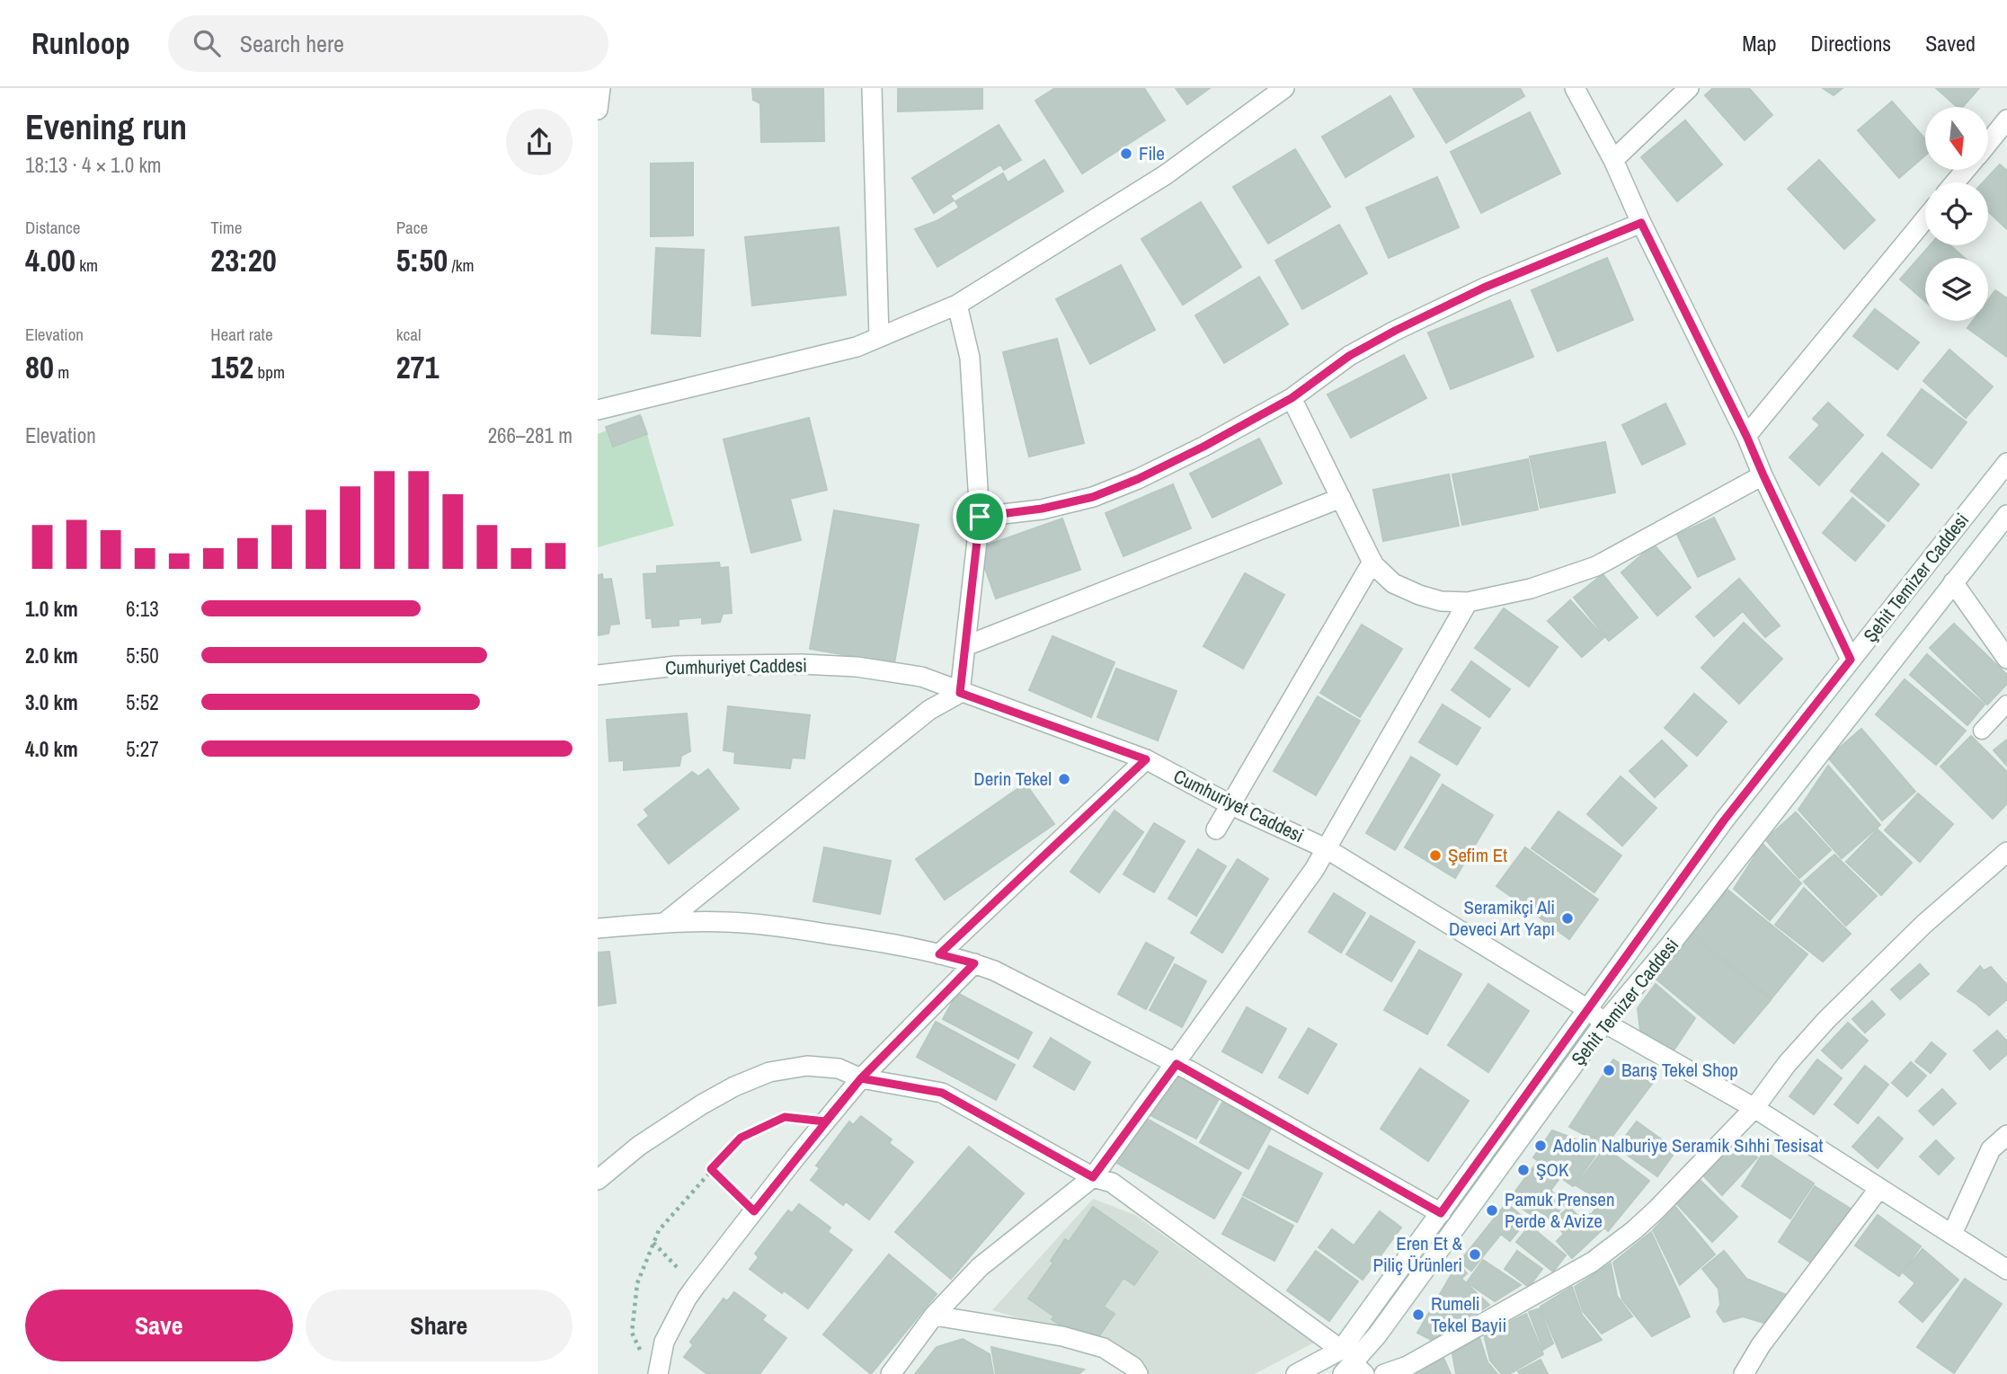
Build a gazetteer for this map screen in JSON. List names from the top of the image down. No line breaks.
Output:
{"streets":{"street":["Şehit Temizer Caddesi","Cumhuriyet Caddesi"]},"crossings":[["Şehit Temizer Caddesi","Cumhuriyet Caddesi"]],"places":["File","Derin Tekel","Şefim Et","Seramikçi Ali Deveci Art Yapı","Barış Tekel Shop","Adolin Nalburiye Seramik Sıhhi Tesisat","ŞOK","Pamuk Prensen Perde & Avize","Eren Et & Piliç Ürünleri","Rumeli Tekel Bayii"],"north":"bottom","page":{"header":"Runloop","search":"Search here","nav":["Map","Directions","Saved"],"heading":["Evening run","18:13 · 4 × 1.0 km"],"stats":[["Distance","4.00 km"],["Time","23:20"],["Pace","5:50 /km"],["Elevation","80 m"],["Heart rate","152 bpm"],["kcal","271"]],"chart":["Elevation","266–281 m"],"list":[{"name":"1.0 km","note":"6:13"},{"name":"2.0 km","note":"5:50"},{"name":"3.0 km","note":"5:52"},{"name":"4.0 km","note":"5:27"}],"buttons":["Save","Share"]}}
